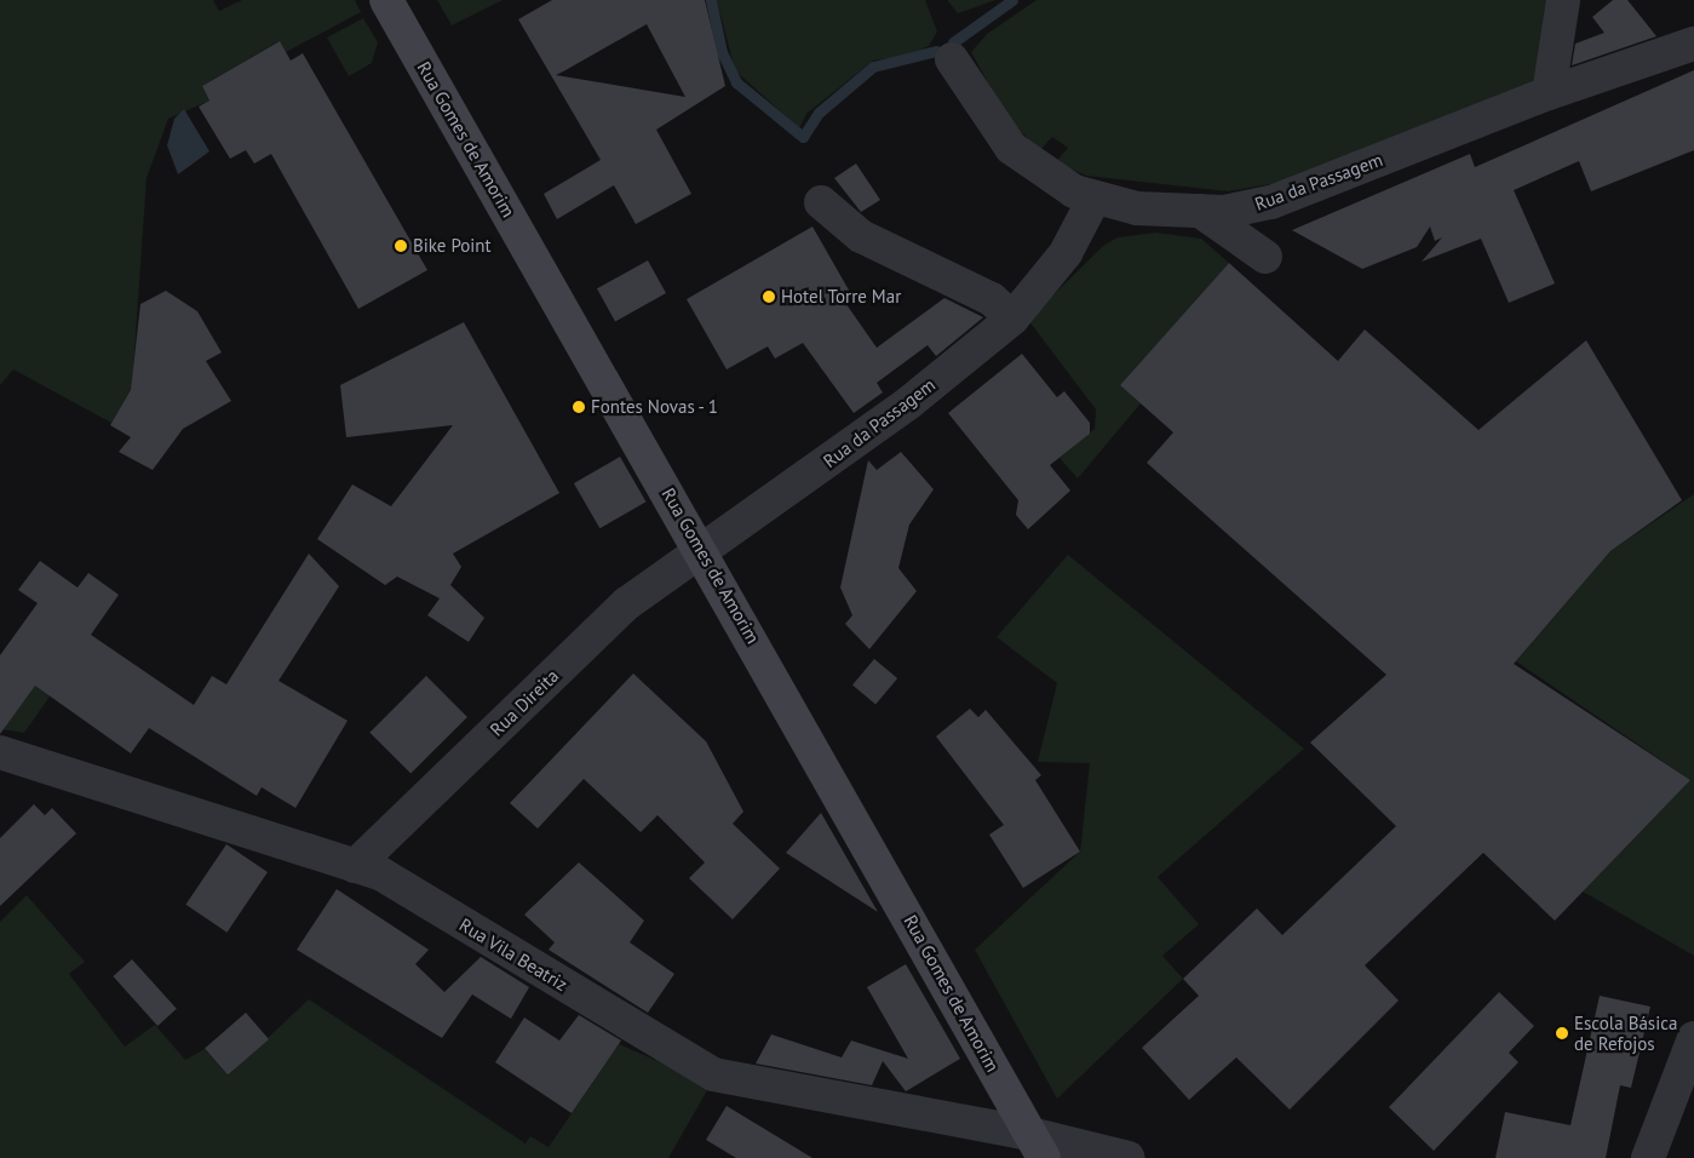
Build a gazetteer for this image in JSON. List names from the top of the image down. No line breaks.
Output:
{"streets":{"main road":["Rua Gomes de Amorim"],"street":["Rua da Passagem","Rua Direita","Rua Vila Beatriz"]},"crossings":[["Rua Gomes de Amorim","Rua da Passagem"],["Rua Gomes de Amorim","Rua Direita"],["Rua Gomes de Amorim","Rua Vila Beatriz"],["Rua da Passagem","Rua Direita"],["Rua Direita","Rua Vila Beatriz"]],"places":["Bike Point","Hotel Torre Mar","Fontes Novas - 1","Escola Básica de Refojos"]}
